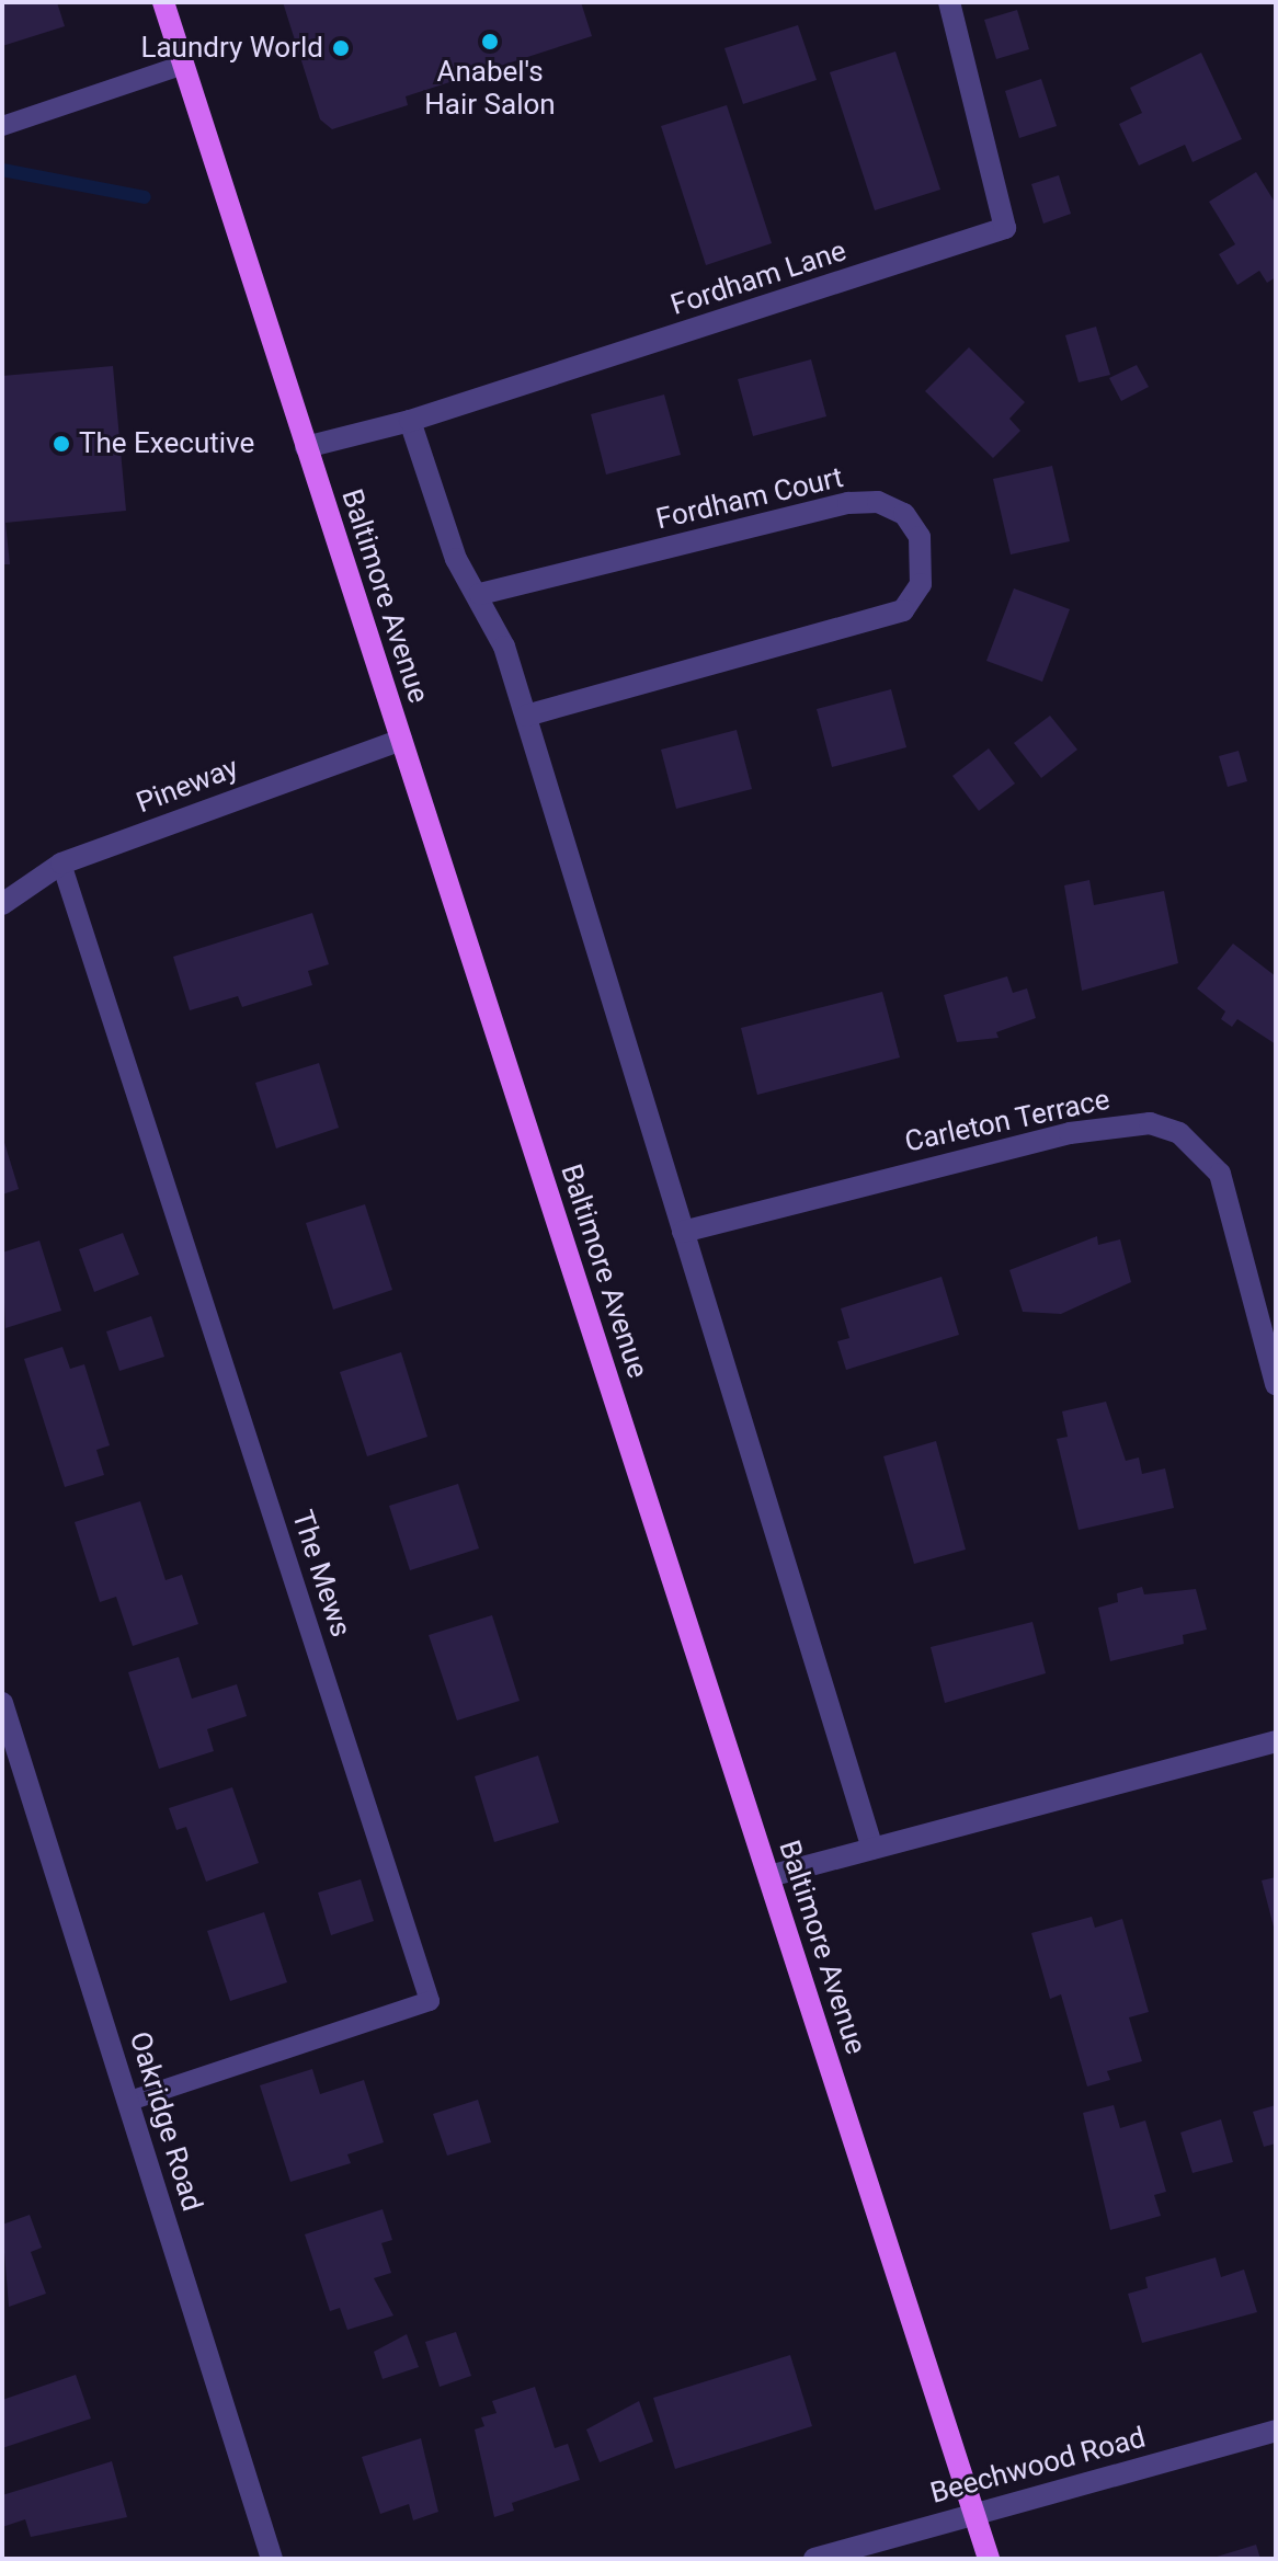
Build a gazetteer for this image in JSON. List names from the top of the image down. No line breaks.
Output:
{"streets":{"main road":["Baltimore Avenue"],"street":["Fordham Lane","Fordham Court","Pineway","Carleton Terrace","Oakridge Road","Beechwood Road"],"lane":["The Mews"]},"crossings":[["Fordham Lane","Baltimore Avenue"],["Baltimore Avenue","Pineway"],["Baltimore Avenue","Beechwood Road"],["Pineway","The Mews"],["The Mews","Oakridge Road"]],"places":["Anabel's Hair Salon","Laundry World","The Executive"]}
